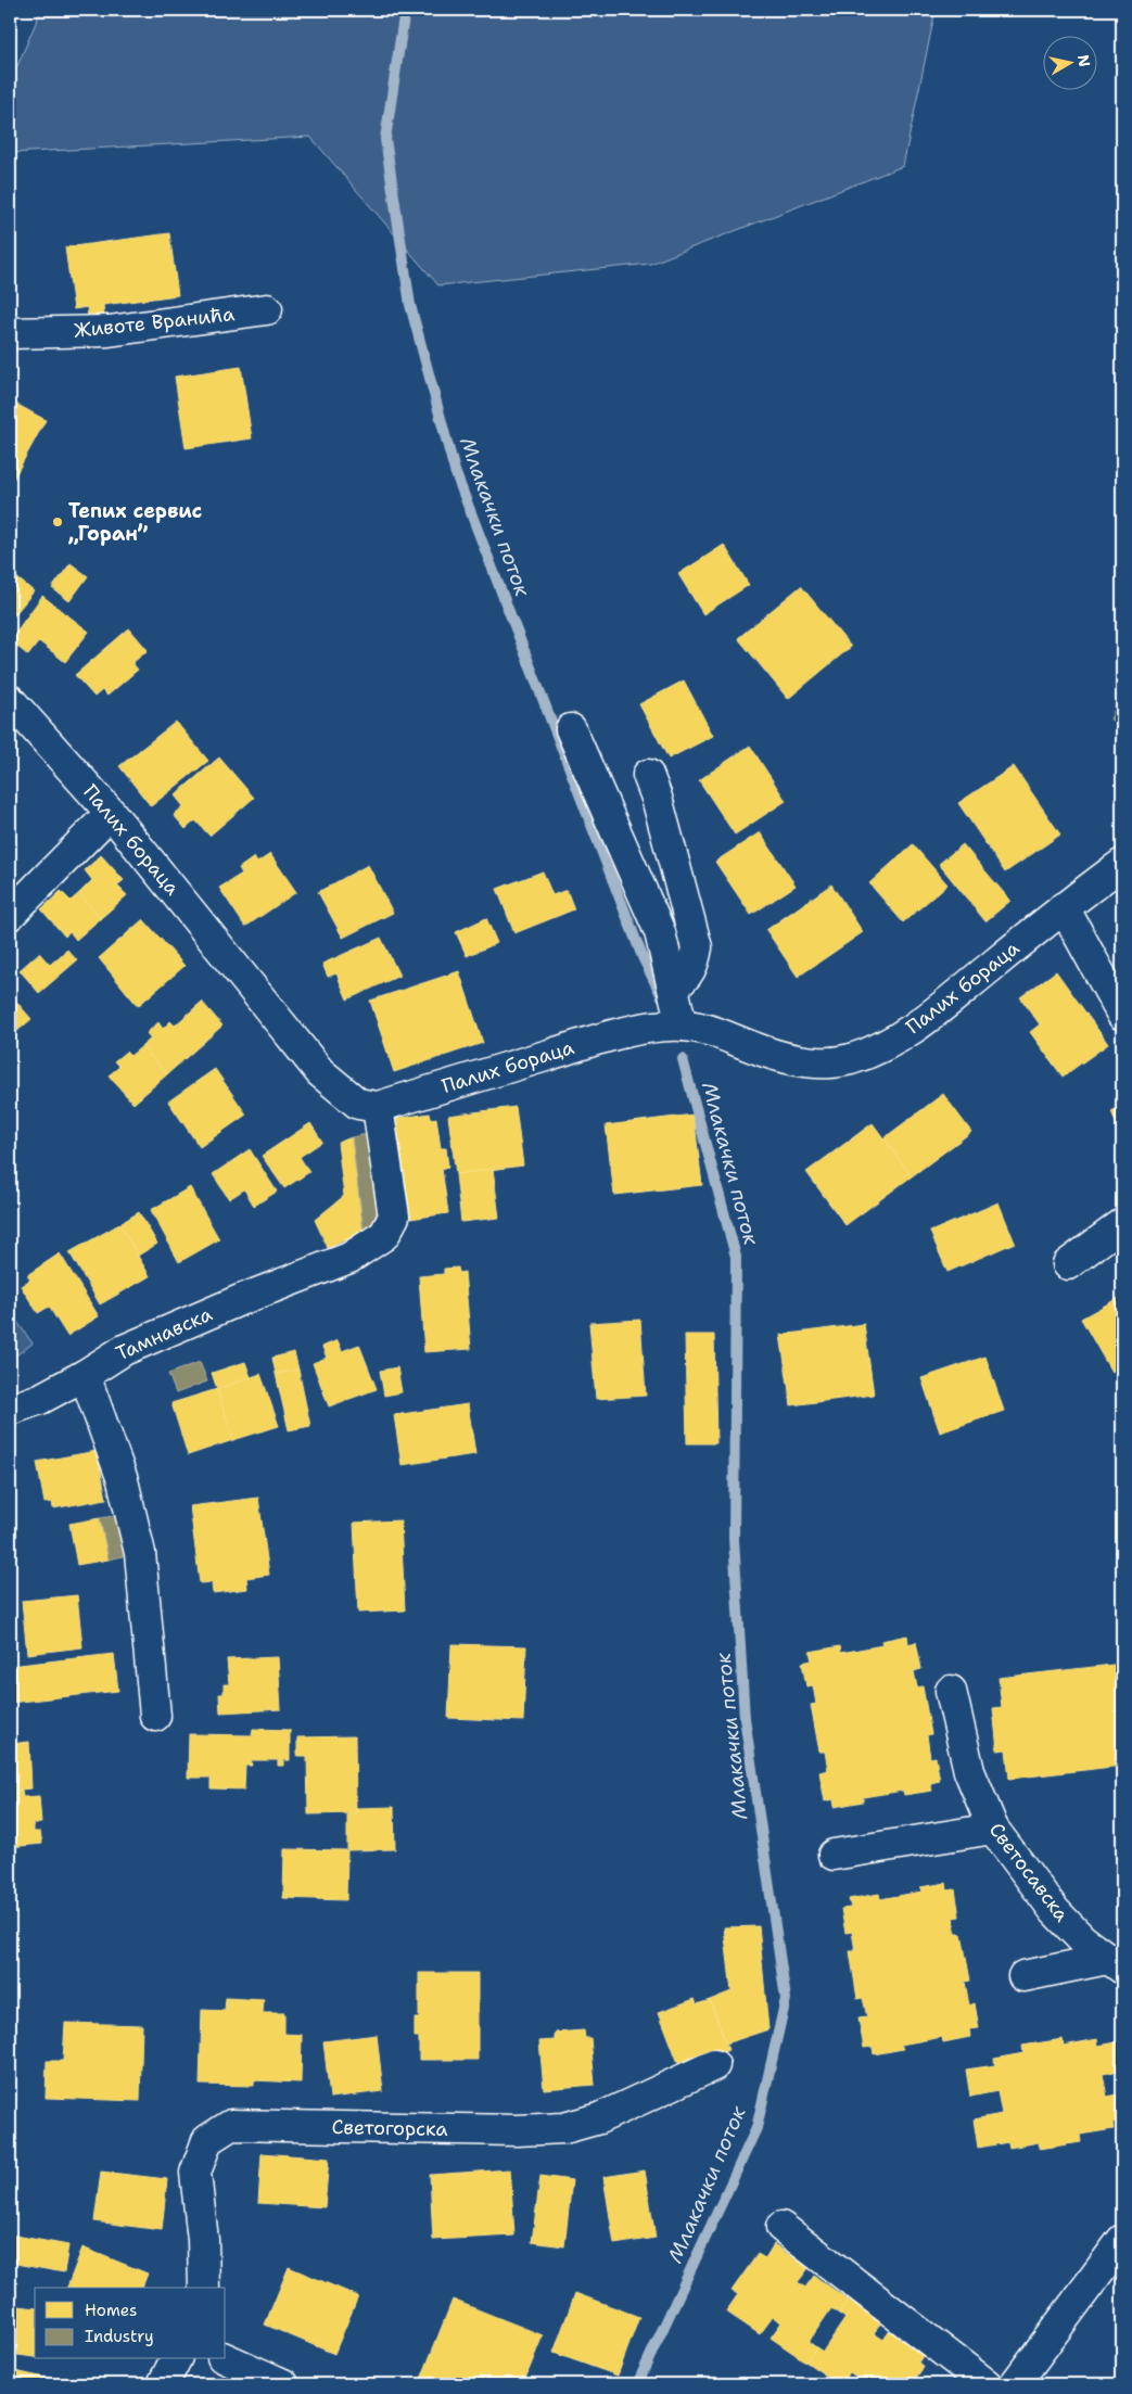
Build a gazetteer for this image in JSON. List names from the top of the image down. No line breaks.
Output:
{"streets":{"street":["Животе Вранића","Палих бораца","Тамнавска","Светосавска","Светогорска"]},"crossings":[["Палих бораца","Тамнавска"]],"water":["Млакачки поток"],"places":["Тепих сервис „Горан”"],"legend":["Homes","Industry"],"north":"right"}
